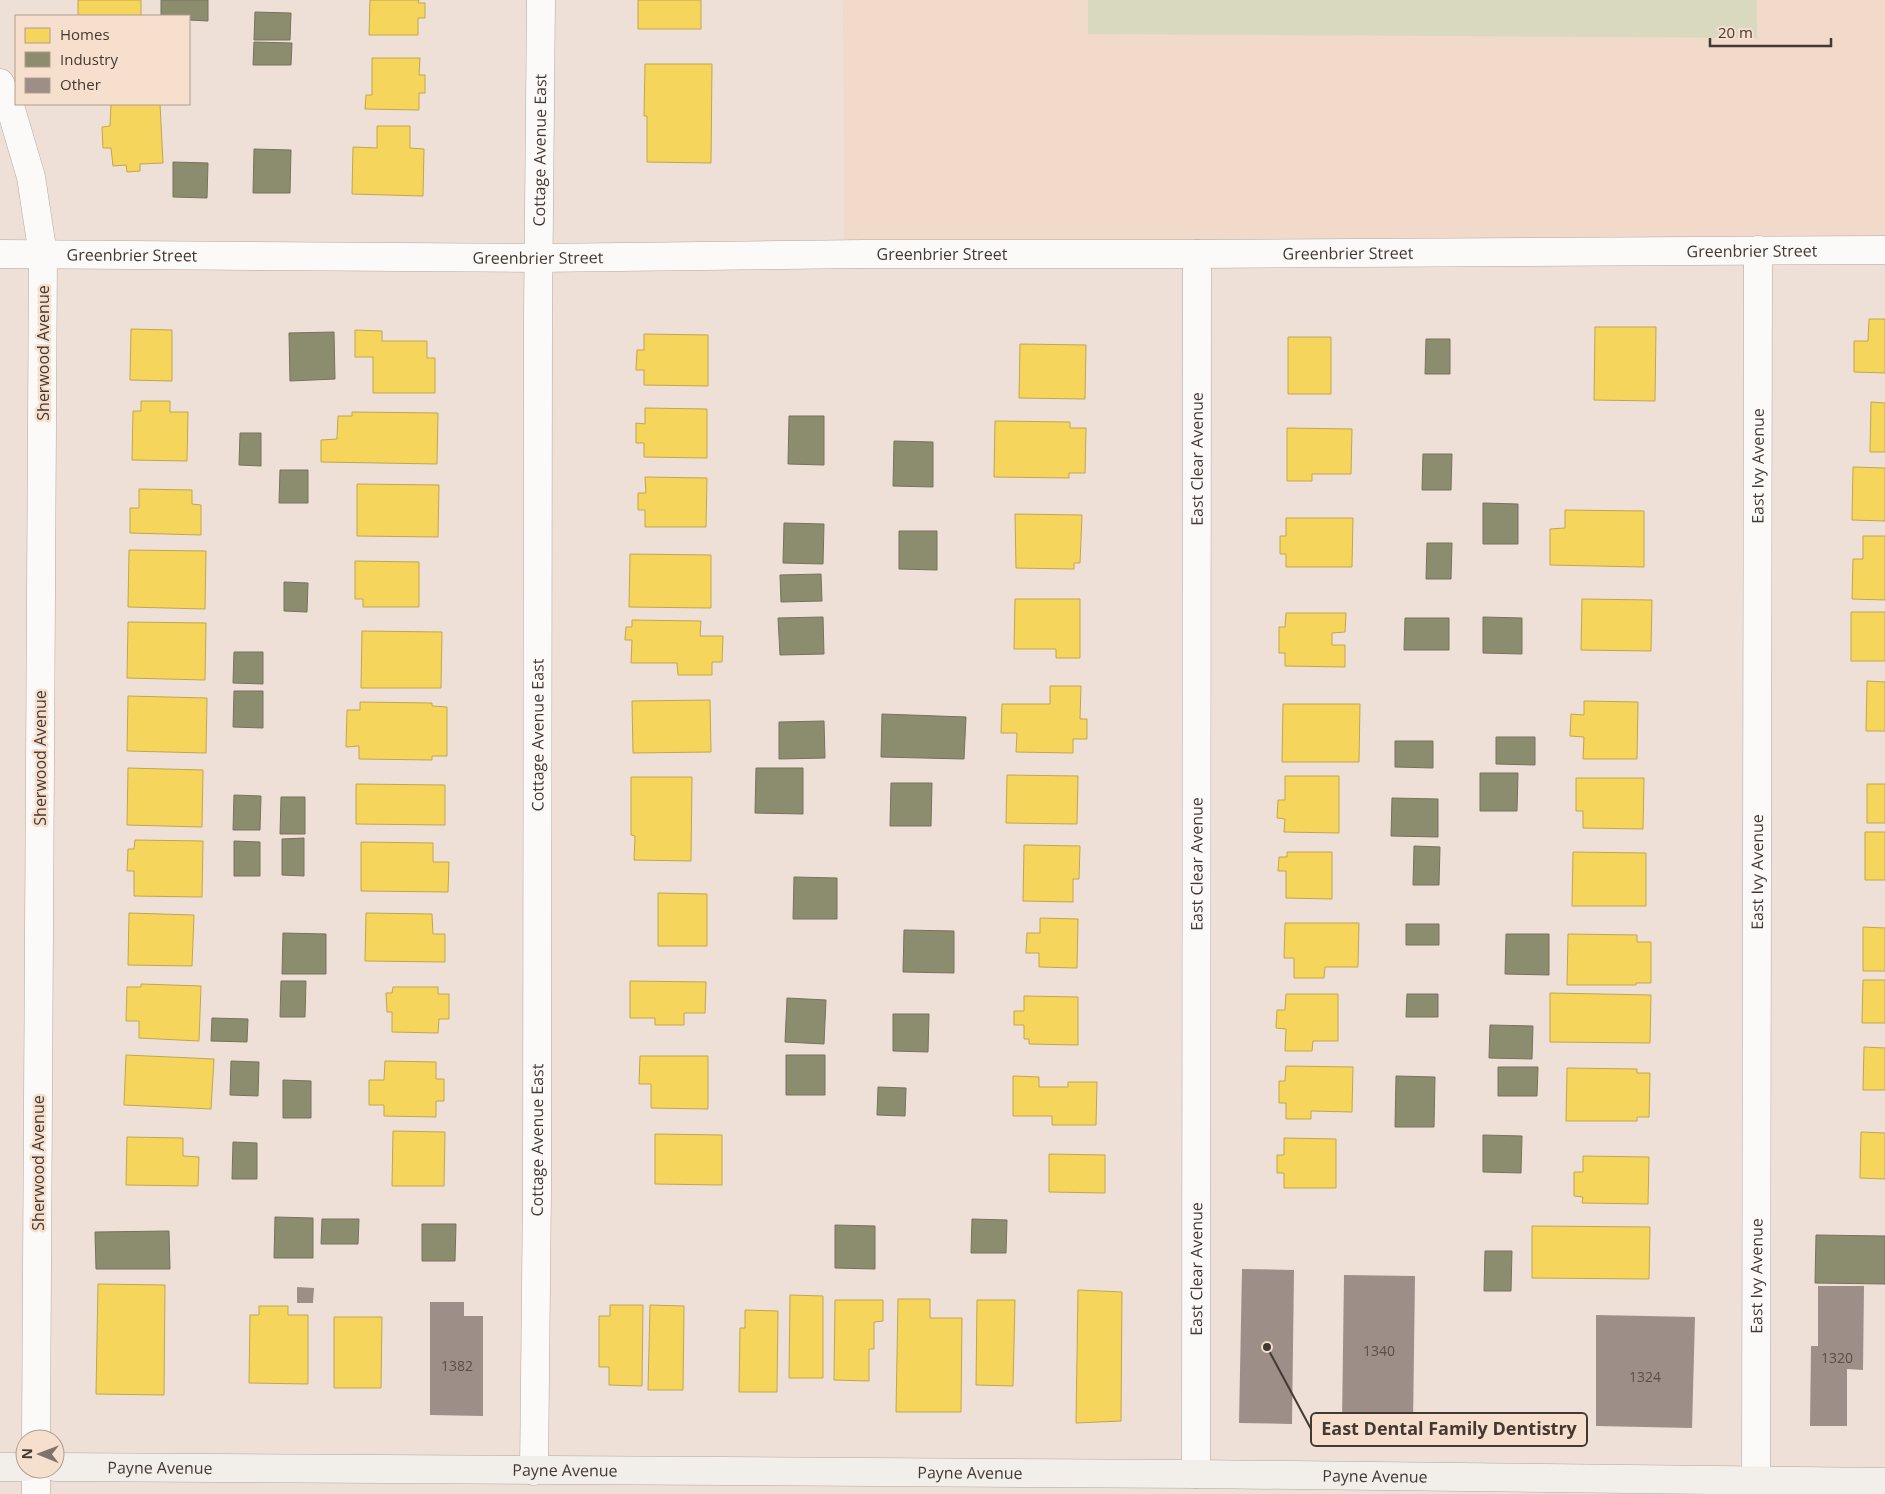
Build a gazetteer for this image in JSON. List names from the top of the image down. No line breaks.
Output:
{"streets":{"street":["Cottage Avenue East","Greenbrier Street","Sherwood Avenue","East Clear Avenue","East Ivy Avenue","Payne Avenue"]},"crossings":[["Cottage Avenue East","Greenbrier Street"],["Cottage Avenue East","Payne Avenue"],["Greenbrier Street","Sherwood Avenue"],["Greenbrier Street","East Clear Avenue"],["Greenbrier Street","East Ivy Avenue"],["East Clear Avenue","Payne Avenue"],["East Ivy Avenue","Payne Avenue"]],"places":["East Dental Family Dentistry"],"house_numbers":["1340","1320","1382","1324"],"legend":["Homes","Industry","Other"],"scale_bar":"20 m","north":"left"}
